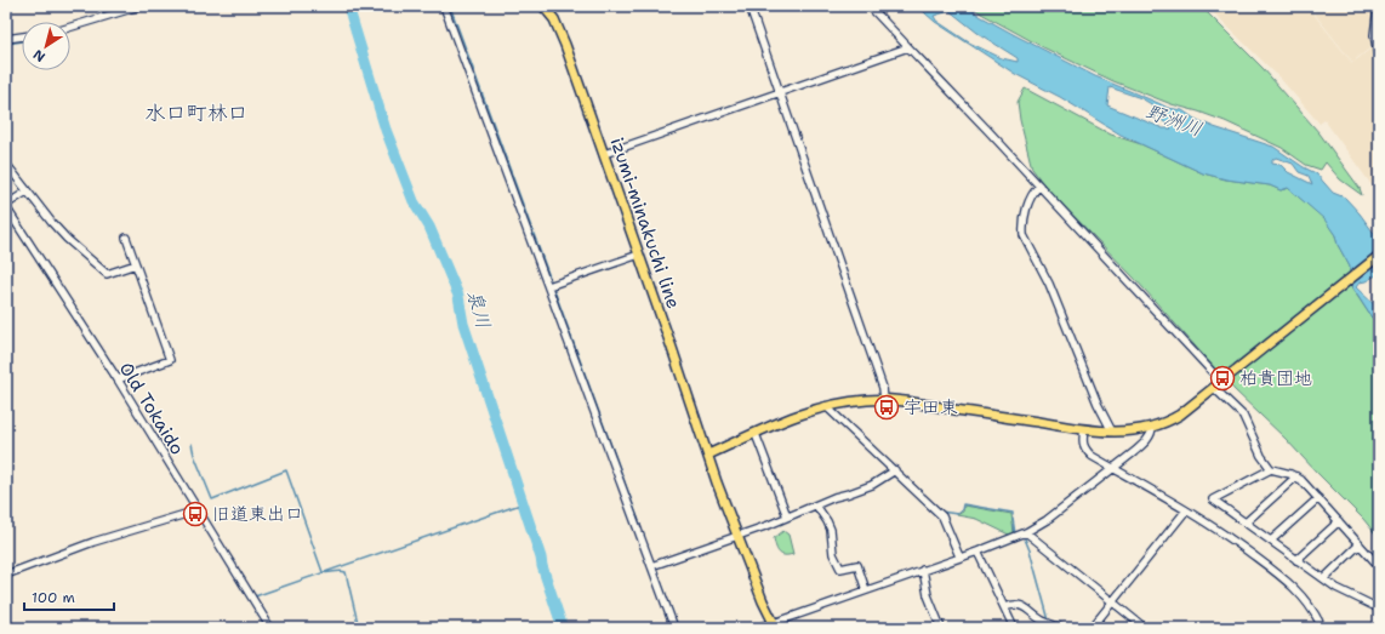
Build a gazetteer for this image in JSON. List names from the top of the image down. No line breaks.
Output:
{"streets":{"main road":["izumi-minakuchi line"],"street":["Old Tokaido"]},"districts":["水口町林口"],"water":["野洲川","泉川"],"places":{"bus stop":["柏貴団地","宇田東","旧道東出口"]},"scale_bar":"100 m","north":"bottom left"}
